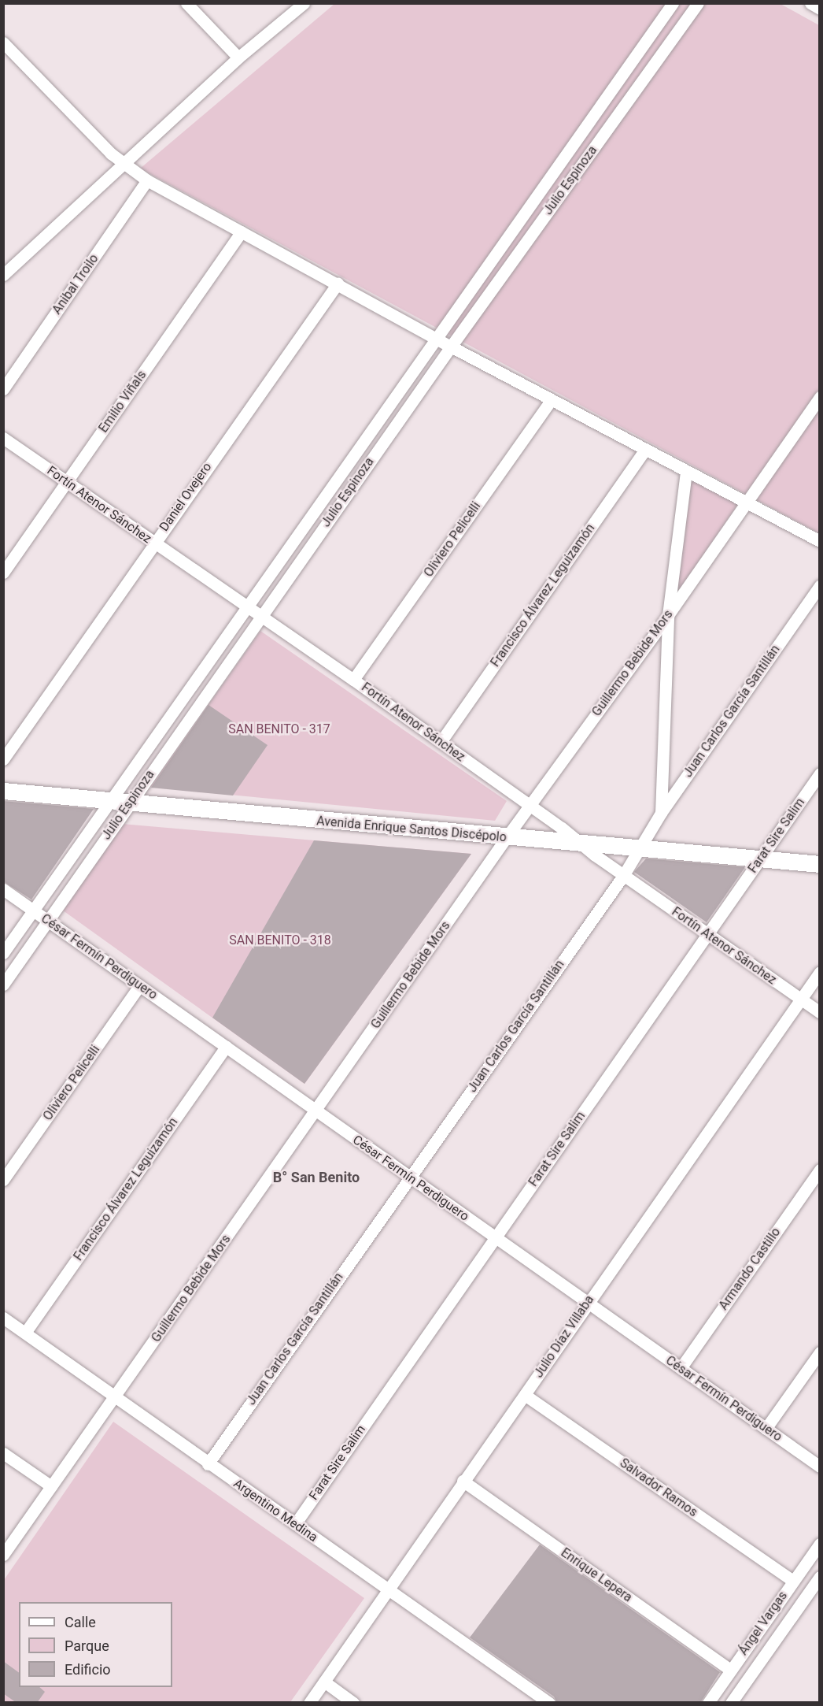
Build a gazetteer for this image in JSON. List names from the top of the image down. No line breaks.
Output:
{"streets":{"main road":["Avenida Enrique Santos Discépolo"],"street":["Julio Espinoza","Anibal Troilo","Emilio Viñals","Daniel Ovejero","Fortín Atenor Sánchez","Oliviero Pelicelli","Francisco Álvarez Leguizamón","Guillermo Bebide Mors","Juan Carlos García Santillán","Farat Sire Salim","César Fermín Perdiguero","Armando Castillo","Julio Díaz Villaba","Salvador Ramos","Argentino Medina","Enrique Lepera","Ángel Vargas"]},"crossings":[["Julio Espinoza","Fortín Atenor Sánchez"],["Julio Espinoza","Avenida Enrique Santos Discépolo"],["Julio Espinoza","César Fermín Perdiguero"],["Emilio Viñals","Fortín Atenor Sánchez"],["Daniel Ovejero","Fortín Atenor Sánchez"],["Fortín Atenor Sánchez","Oliviero Pelicelli"],["Fortín Atenor Sánchez","Francisco Álvarez Leguizamón"],["Fortín Atenor Sánchez","Guillermo Bebide Mors"],["Fortín Atenor Sánchez","Juan Carlos García Santillán"],["Fortín Atenor Sánchez","Avenida Enrique Santos Discépolo"],["Fortín Atenor Sánchez","Farat Sire Salim"],["Fortín Atenor Sánchez","Julio Díaz Villaba"],["Oliviero Pelicelli","César Fermín Perdiguero"],["Francisco Álvarez Leguizamón","César Fermín Perdiguero"],["Francisco Álvarez Leguizamón","Argentino Medina"],["Guillermo Bebide Mors","Avenida Enrique Santos Discépolo"],["Guillermo Bebide Mors","César Fermín Perdiguero"],["Guillermo Bebide Mors","Argentino Medina"],["Juan Carlos García Santillán","Avenida Enrique Santos Discépolo"],["Juan Carlos García Santillán","César Fermín Perdiguero"],["Juan Carlos García Santillán","Argentino Medina"],["Avenida Enrique Santos Discépolo","Farat Sire Salim"],["Farat Sire Salim","César Fermín Perdiguero"],["Farat Sire Salim","Argentino Medina"],["César Fermín Perdiguero","Armando Castillo"],["César Fermín Perdiguero","Julio Díaz Villaba"],["Julio Díaz Villaba","Salvador Ramos"],["Julio Díaz Villaba","Argentino Medina"],["Julio Díaz Villaba","Enrique Lepera"],["Salvador Ramos","Ángel Vargas"],["Enrique Lepera","Ángel Vargas"]],"districts":["B° San Benito"],"parks":["SAN BENITO - 317","SAN BENITO - 318"],"legend":["Calle","Parque","Edificio"]}
